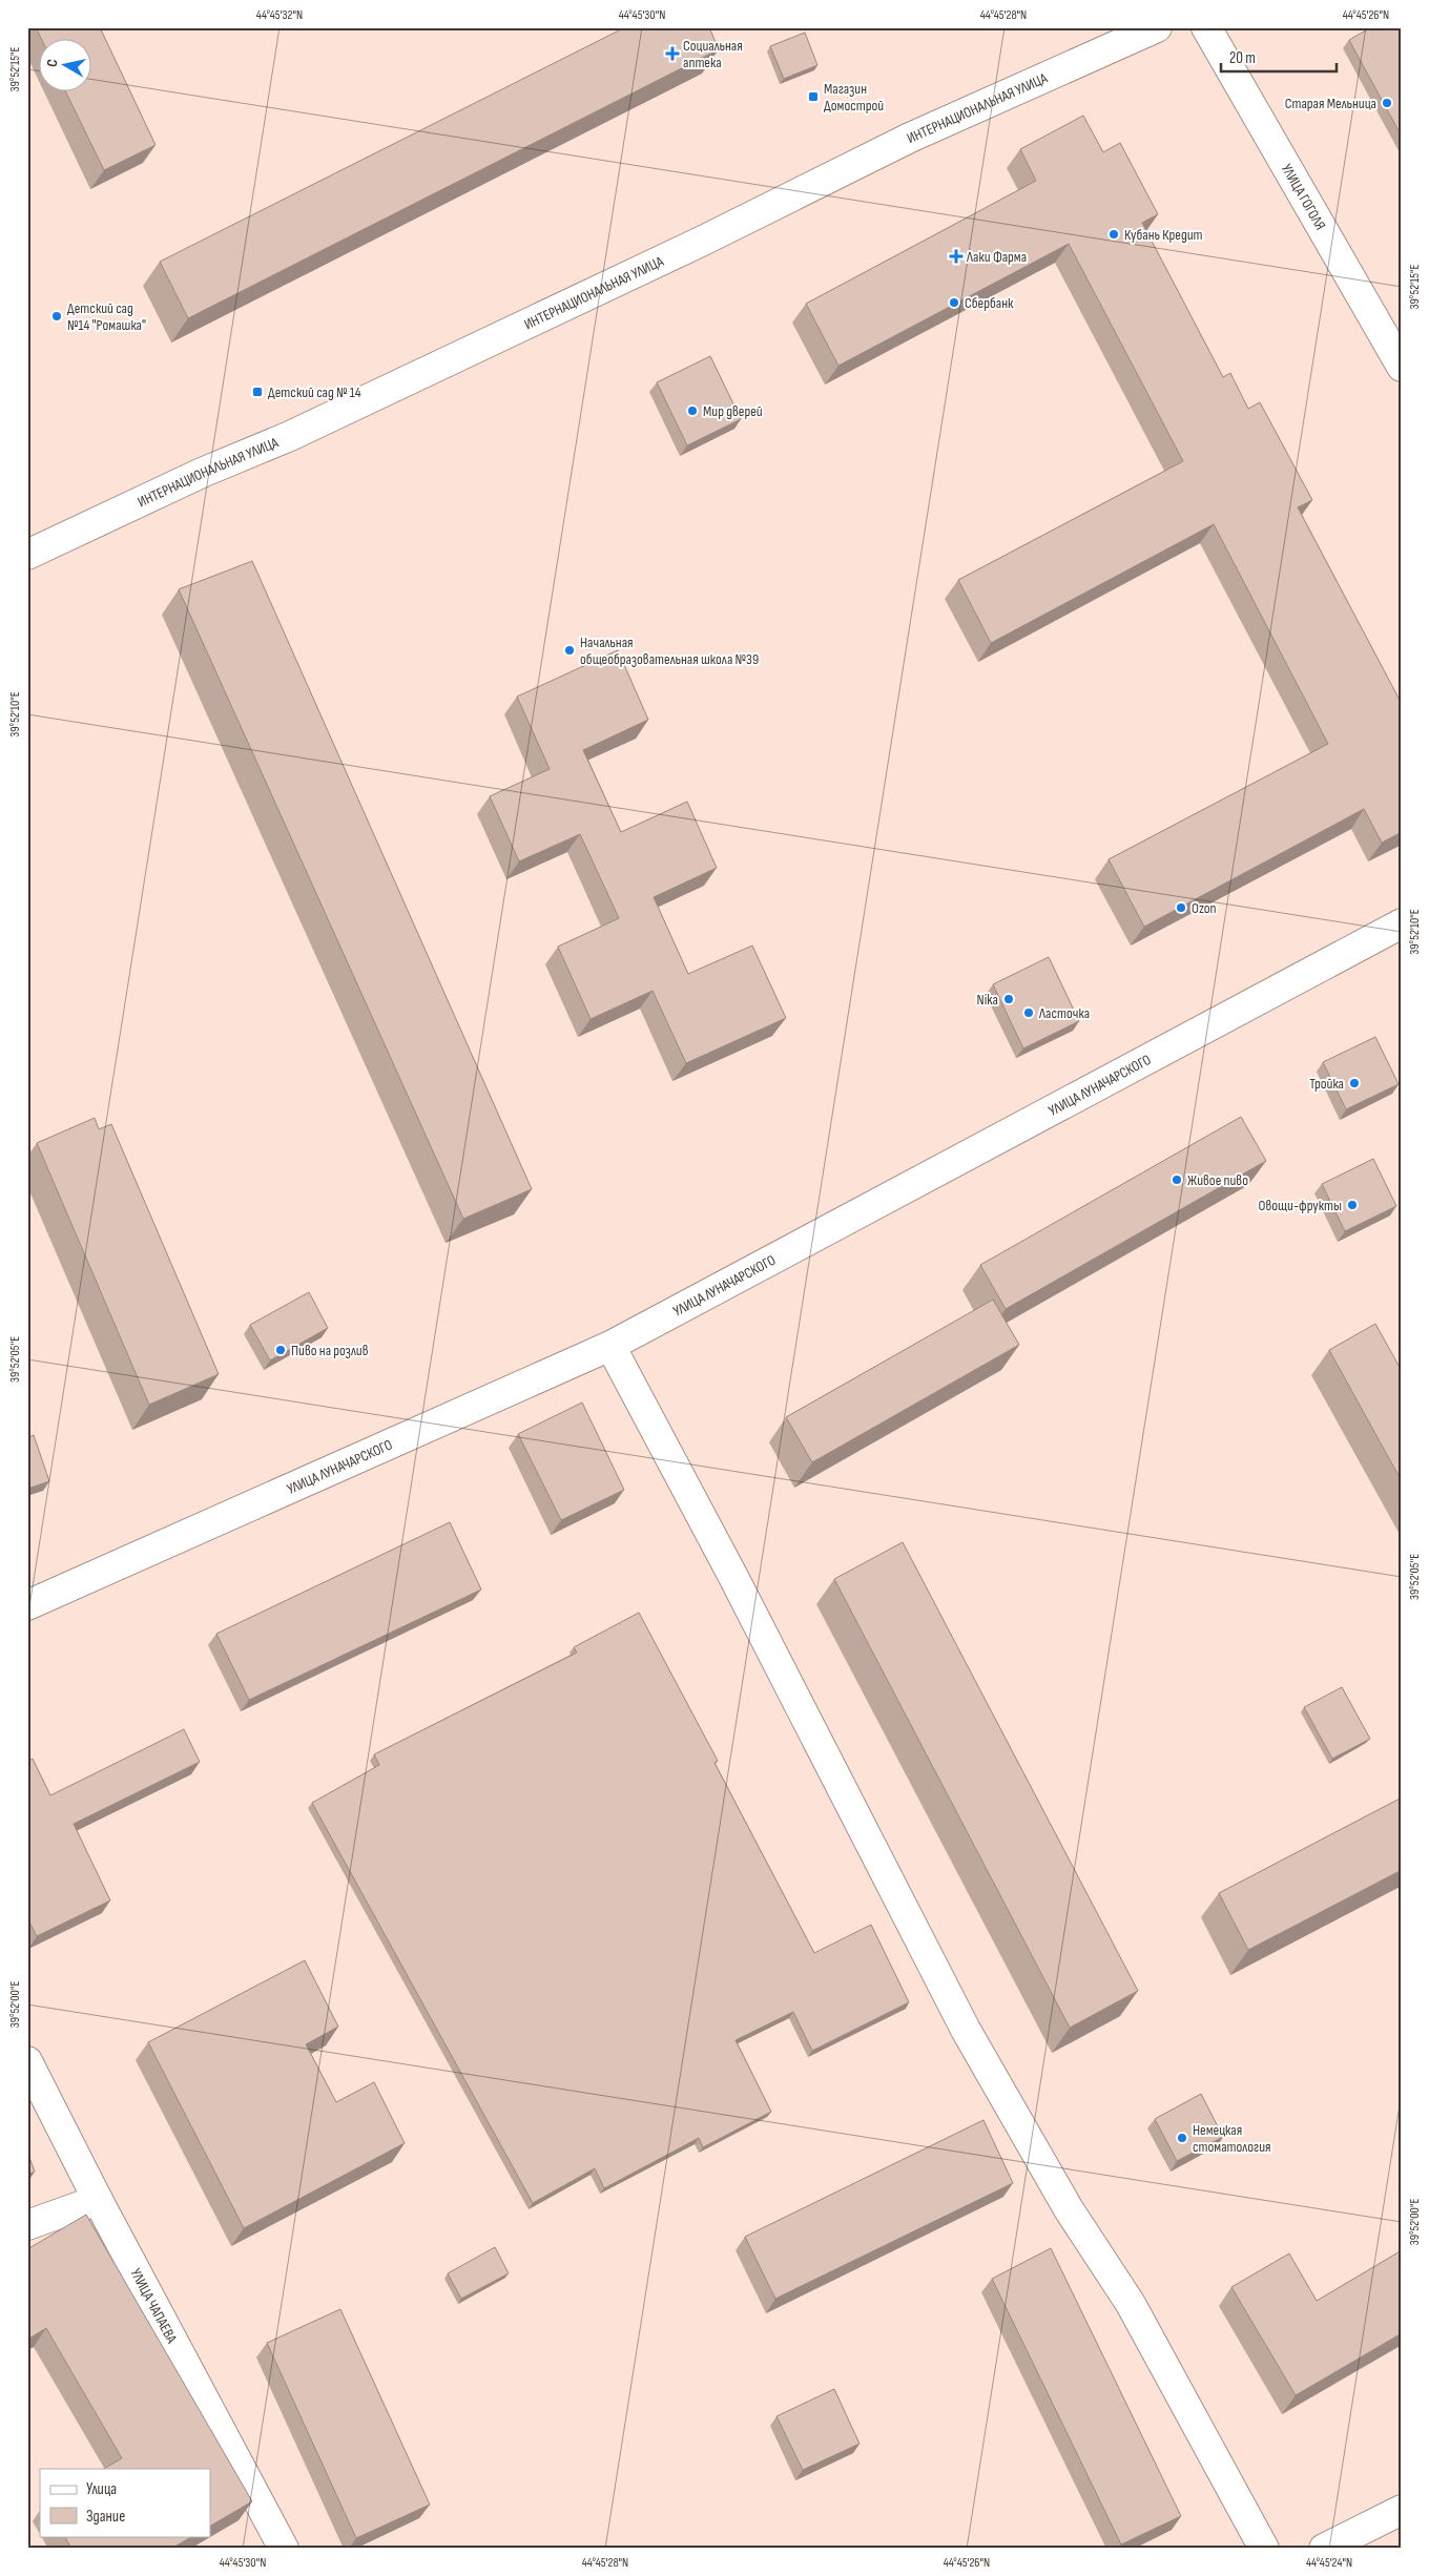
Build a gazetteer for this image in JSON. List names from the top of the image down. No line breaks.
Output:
{"streets":{"street":["ИНТЕРНАЦИОНАЛЬНАЯ УЛИЦА","УЛИЦА ГОГОЛЯ","УЛИЦА ЛУНАЧАРСКОГО","УЛИЦА ЧАПАЕВА"]},"places":{"health":["Социальная аптека","Лаки Фарма"],"transit":["Магазин Домострой","Детский сад № 14"],"other":["Старая Мельница","Кубань Кредит","Сбербанк","Детский сад №14 \"Ромашка\"","Мир дверей","Начальная общеобразовательная школа №39","Ozon","Nika","Ласточка","Тройка","Живое пиво","Овощи-фрукты","Пиво на розлив","Немецкая стоматология"]},"legend":["Улица","Здание"],"scale_bar":"20 m","north":"left","coordinates":["44°45'32\"N","44°45'30\"N","44°45'28\"N","44°45'26\"N","39°52'15\"E","39°52'10\"E","39°52'05\"E","39°52'00\"E","44°45'24\"N"]}
